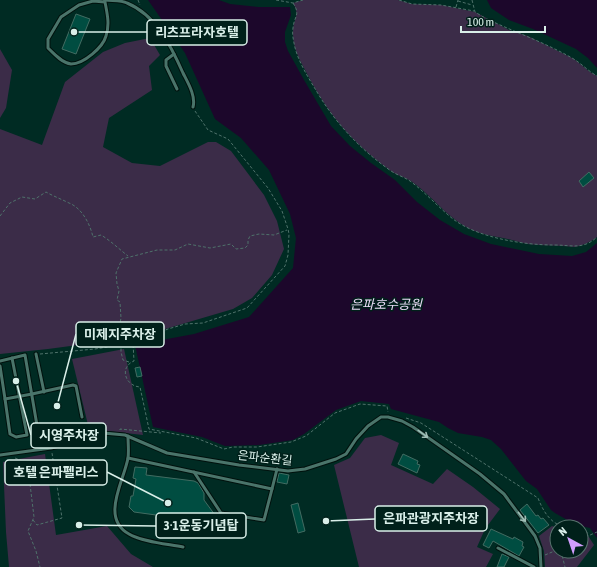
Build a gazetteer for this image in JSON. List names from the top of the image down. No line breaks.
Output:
{"streets":{"lane":["은파순환길"]},"water":["은파호수공원"],"places":["리츠프라자호텔","시영주차장","미제지주차장","호텔 은파펠리스","은파관광지주차장","3·1운동기념탑"],"scale_bar":"100 m","north":"top left"}
